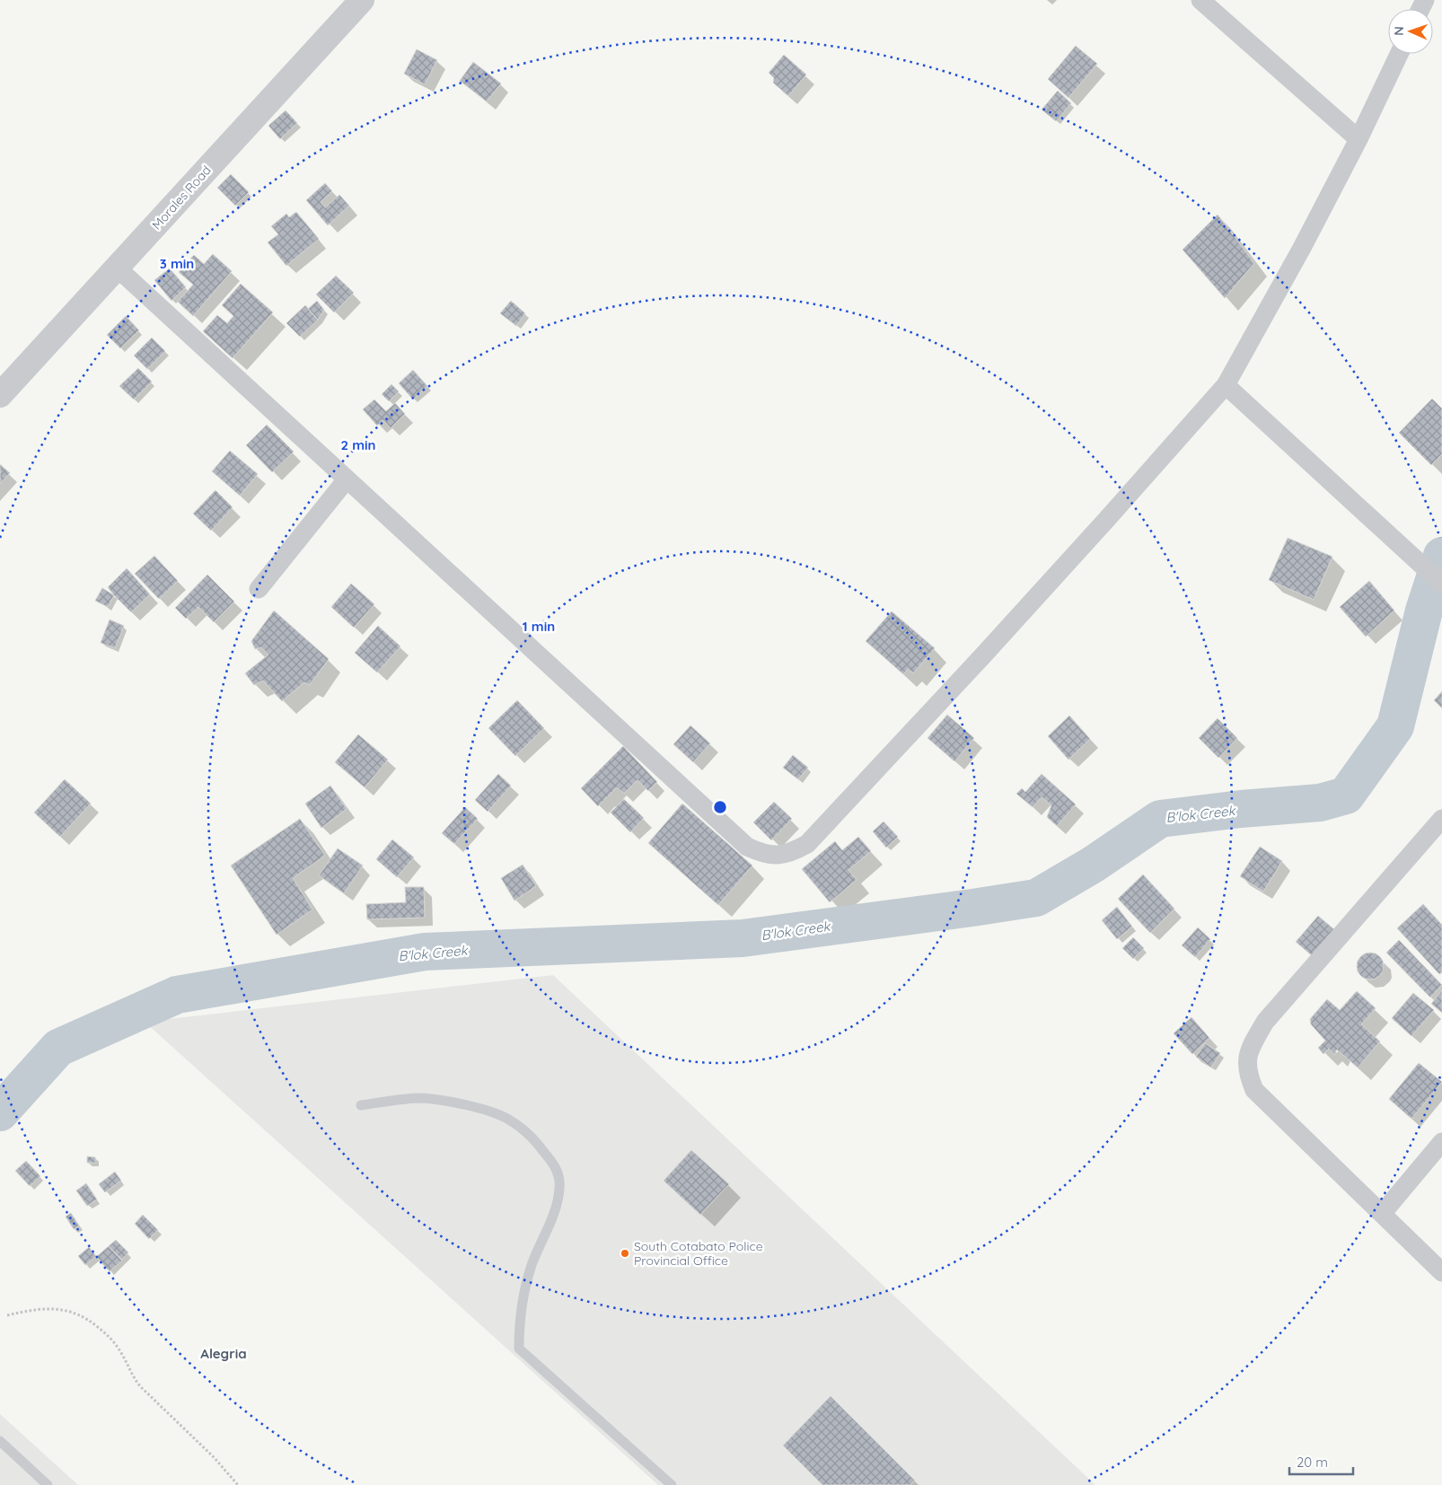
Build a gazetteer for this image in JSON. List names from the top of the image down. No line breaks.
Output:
{"streets":{"street":["Morales Road"]},"districts":["Alegria"],"water":["B'lok Creek"],"places":["South Cotabato Police Provincial Office"],"scale_bar":"20 m","north":"left","rings":["3 min","2 min","1 min"]}
